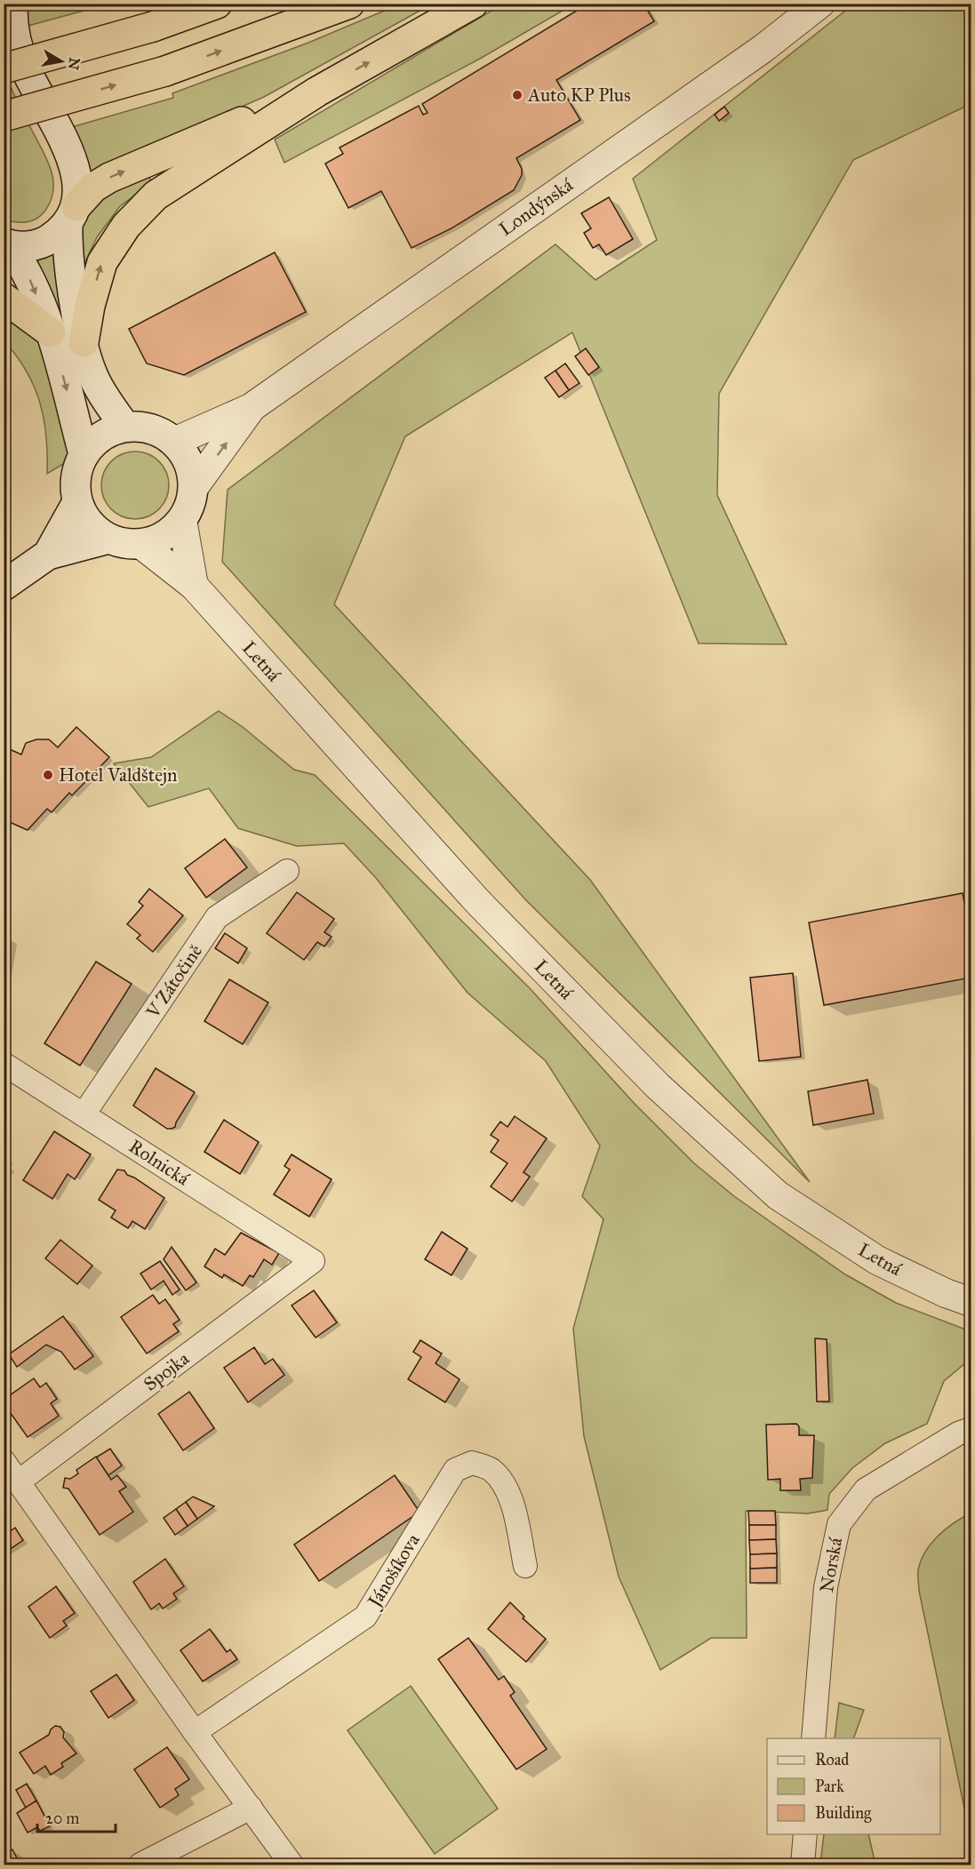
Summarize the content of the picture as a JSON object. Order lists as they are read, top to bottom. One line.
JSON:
{"streets":{"main road":["Londýnská"],"street":["Letná","V Zátočině","Rolnická","Spojka","Norská","Jánošíkova"]},"crossings":[["Londýnská","Letná"],["V Zátočině","Rolnická"],["Rolnická","Spojka"]],"places":["Auto KP Plus","Hotel Valdštejn"],"legend":["Road","Park","Building"],"scale_bar":"20 m","north":"right"}
